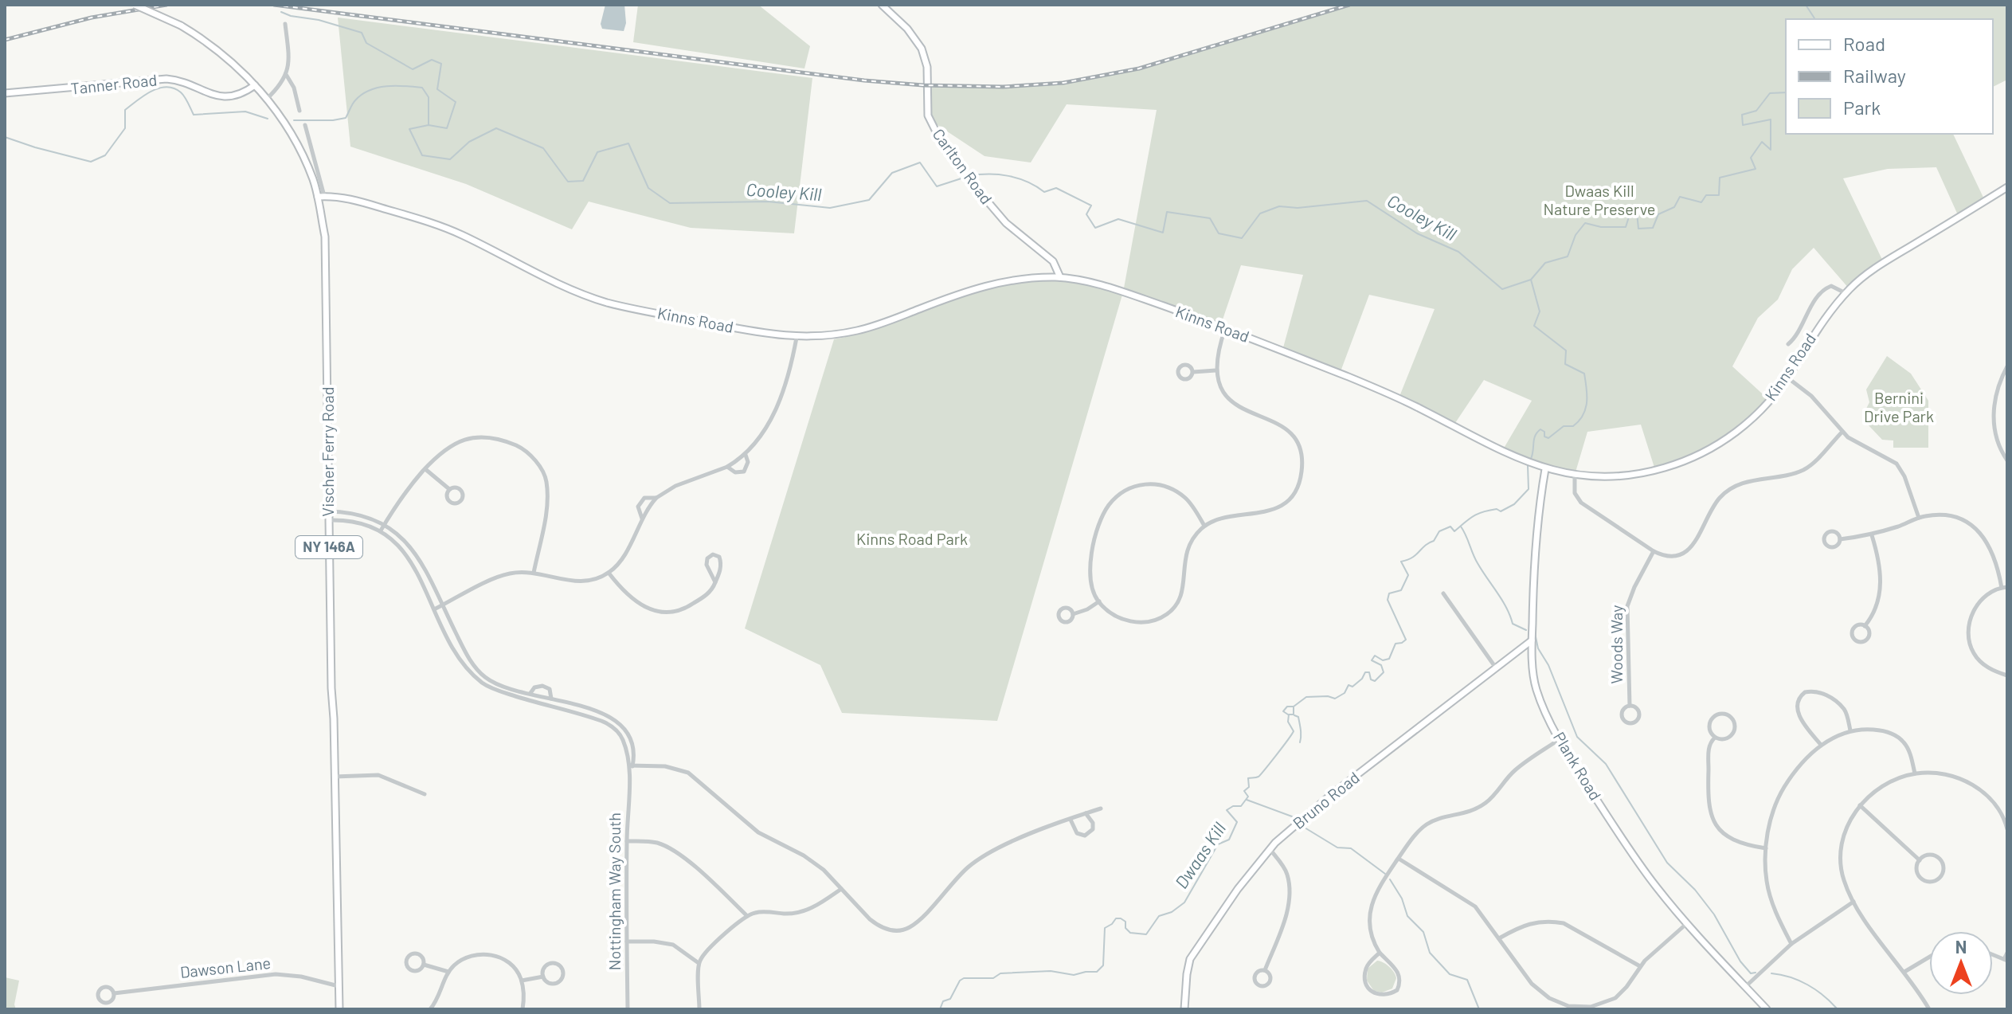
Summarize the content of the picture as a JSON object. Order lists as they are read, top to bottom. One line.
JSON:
{"streets":{"street":["Tanner Road","Carlton Road","Kinns Road","Vischer Ferry Road","NY 146A","Woods Way","Plank Road","Bruno Road","Nottingham Way South","Dawson Lane"]},"crossings":[["Tanner Road","NY 146A"],["Carlton Road","Kinns Road"],["Kinns Road","Vischer Ferry Road"],["Kinns Road","Plank Road"],["Vischer Ferry Road","NY 146A"],["Vischer Ferry Road","Nottingham Way South"],["Vischer Ferry Road","Dawson Lane"],["Plank Road","Bruno Road"]],"water":["Cooley Kill","Dwaas Kill"],"parks":["Dwaas Kill Nature Preserve","Bernini Drive Park","Kinns Road Park"],"legend":["Road","Railway","Park"],"north":"top"}
